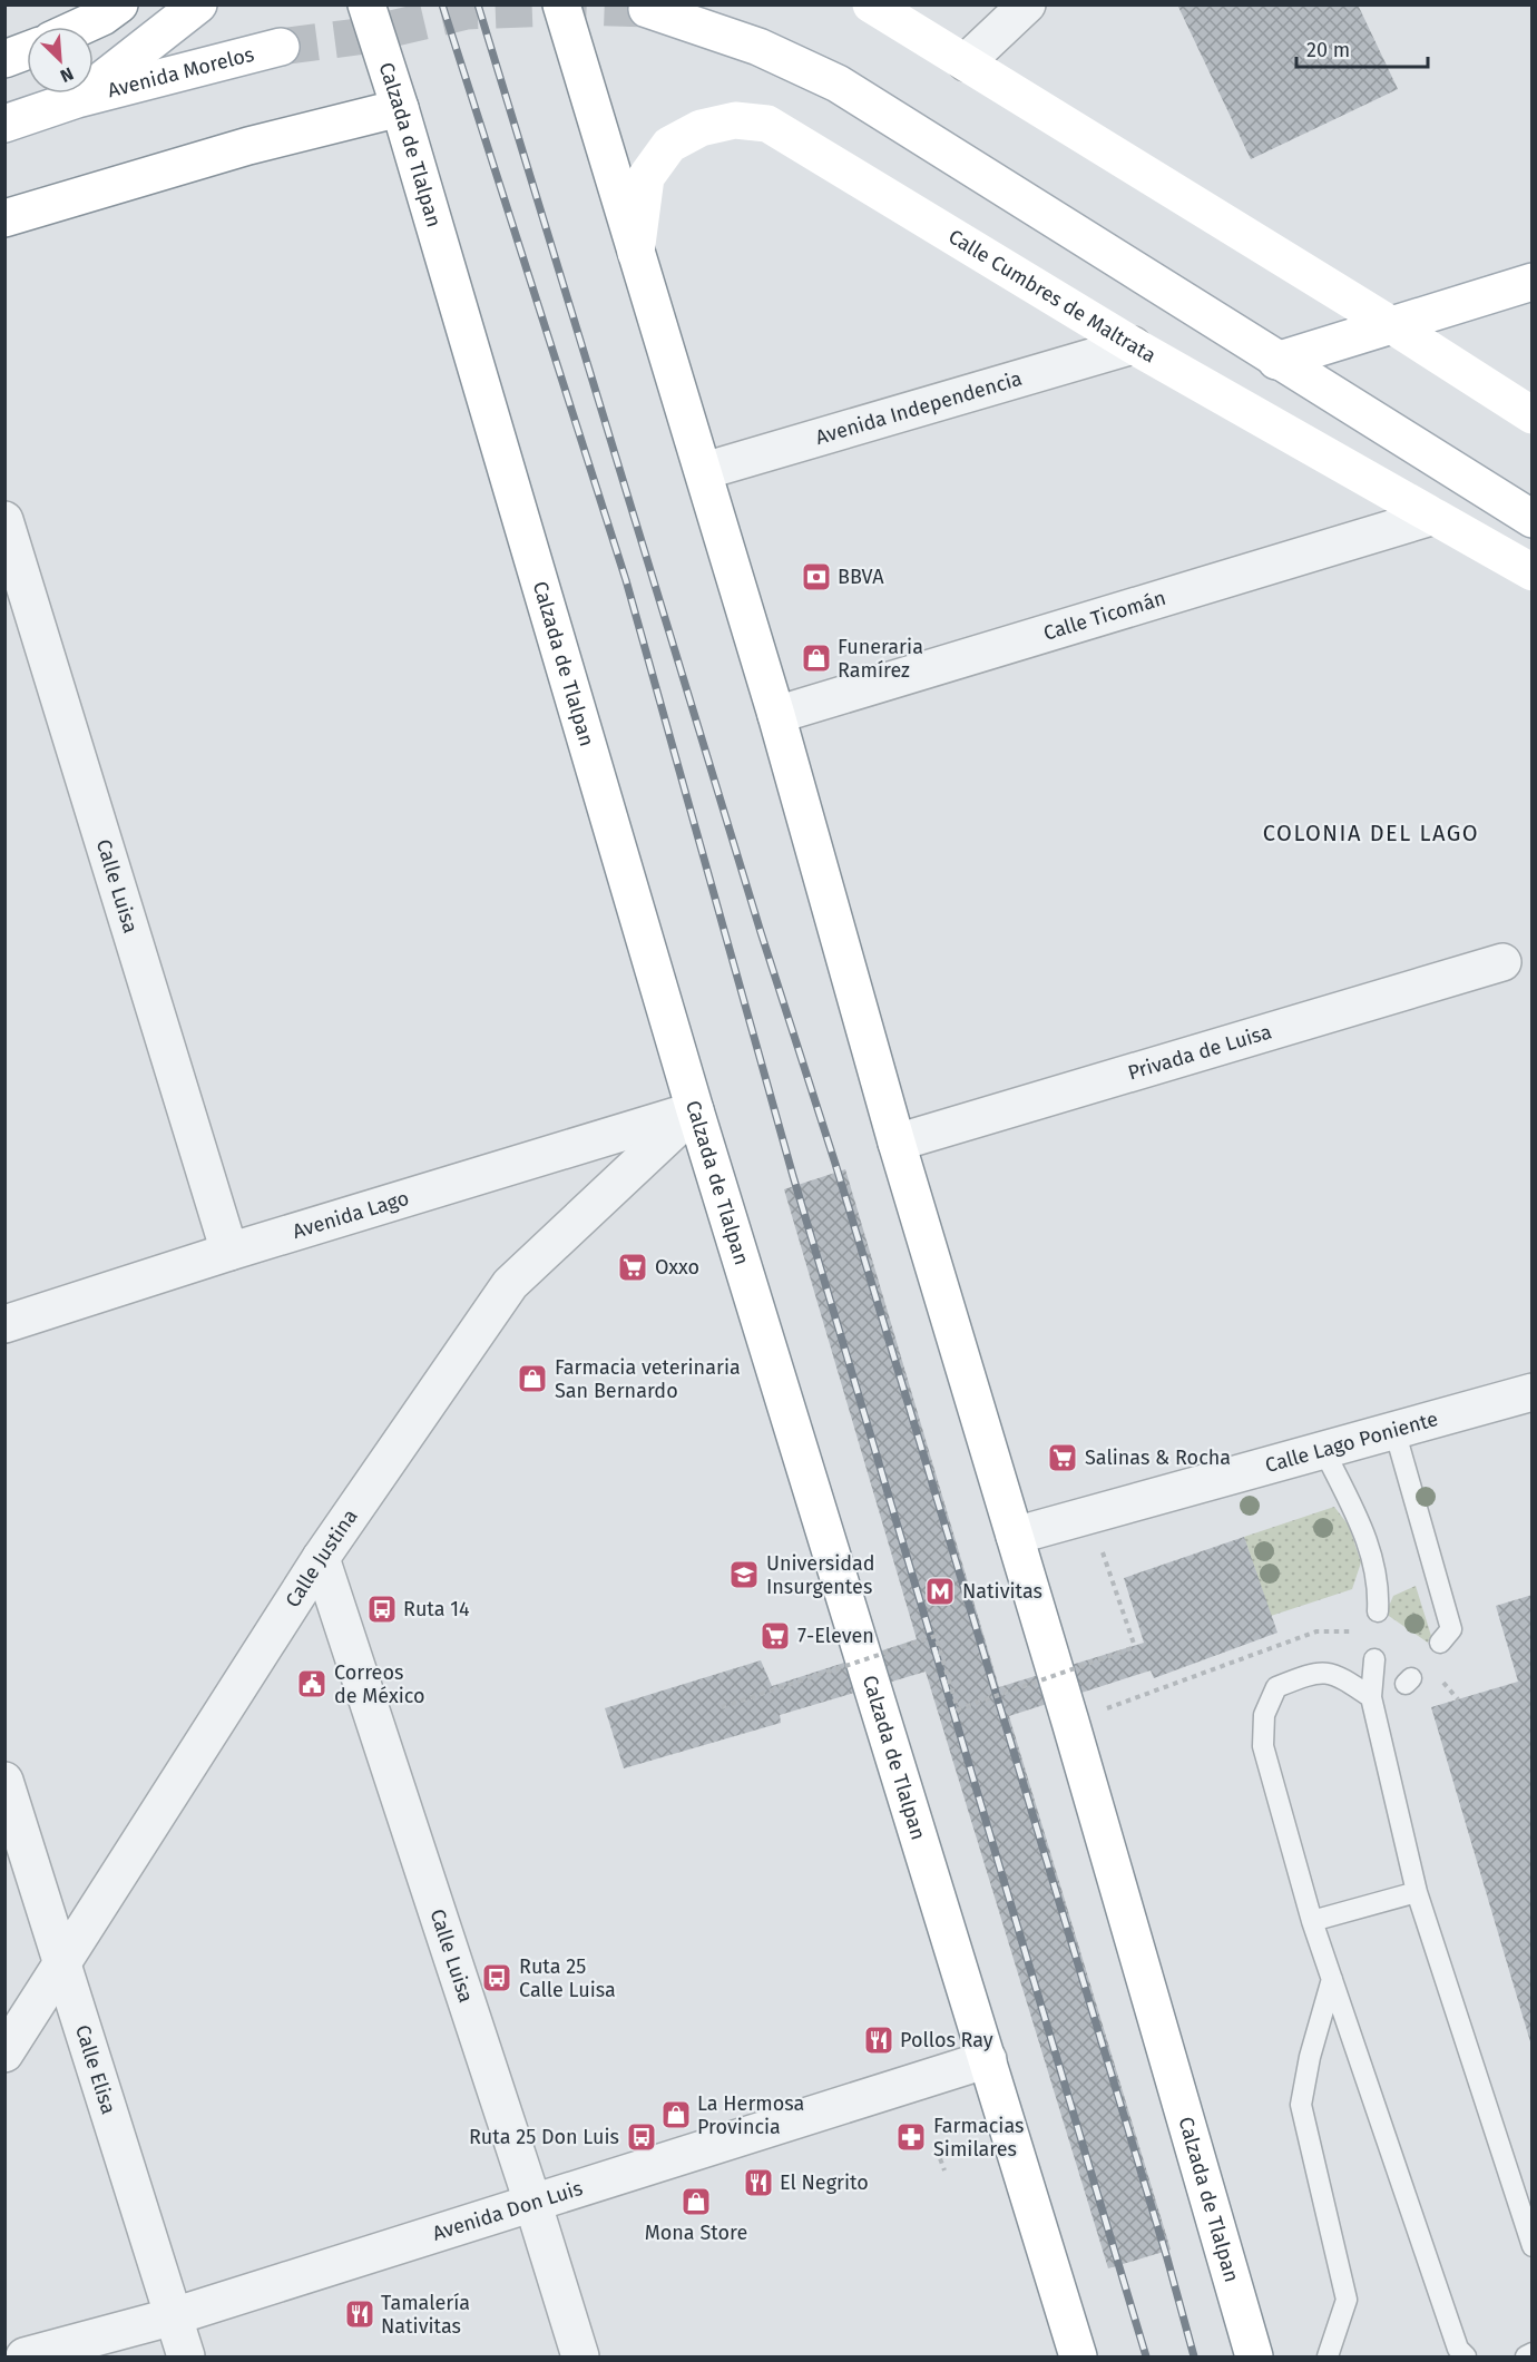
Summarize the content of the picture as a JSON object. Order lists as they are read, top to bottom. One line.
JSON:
{"streets":{"main road":["Avenida Morelos","Calzada de Tlalpan","Calle Cumbres de Maltrata"],"street":["Avenida Independencia","Calle Ticomán","Calle Luisa","Privada de Luisa","Avenida Lago","Calle Lago Poniente","Calle Justina","Calle Elisa","Avenida Don Luis"]},"crossings":[["Calzada de Tlalpan","Calle Cumbres de Maltrata"],["Calzada de Tlalpan","Avenida Independencia"],["Calzada de Tlalpan","Calle Ticomán"],["Calzada de Tlalpan","Privada de Luisa"],["Calzada de Tlalpan","Avenida Lago"],["Calzada de Tlalpan","Calle Lago Poniente"],["Calzada de Tlalpan","Calle Justina"],["Calzada de Tlalpan","Avenida Don Luis"],["Calle Cumbres de Maltrata","Avenida Independencia"],["Calle Cumbres de Maltrata","Calle Ticomán"],["Calle Luisa","Avenida Lago"],["Calle Luisa","Calle Justina"],["Calle Luisa","Avenida Don Luis"],["Avenida Lago","Calle Justina"],["Calle Justina","Calle Elisa"],["Calle Elisa","Avenida Don Luis"]],"districts":["COLONIA DEL LAGO"],"places":{"bank":["BBVA"],"shop":["Funeraria Ramírez","Farmacia veterinaria San Bernardo","La Hermosa Provincia","Mona Store"],"supermarket":["Oxxo","Salinas & Rocha","7-Eleven"],"school or university":["Universidad Insurgentes"],"metro station":["Nativitas"],"bus stop":["Ruta 14","Ruta 25 Calle Luisa","Ruta 25 Don Luis"],"public building":["Correos de México"],"restaurant":["Pollos Ray","El Negrito","Tamalería Nativitas"],"pharmacy":["Farmacias Similares"]},"scale_bar":"20 m","north":"bottom right"}
